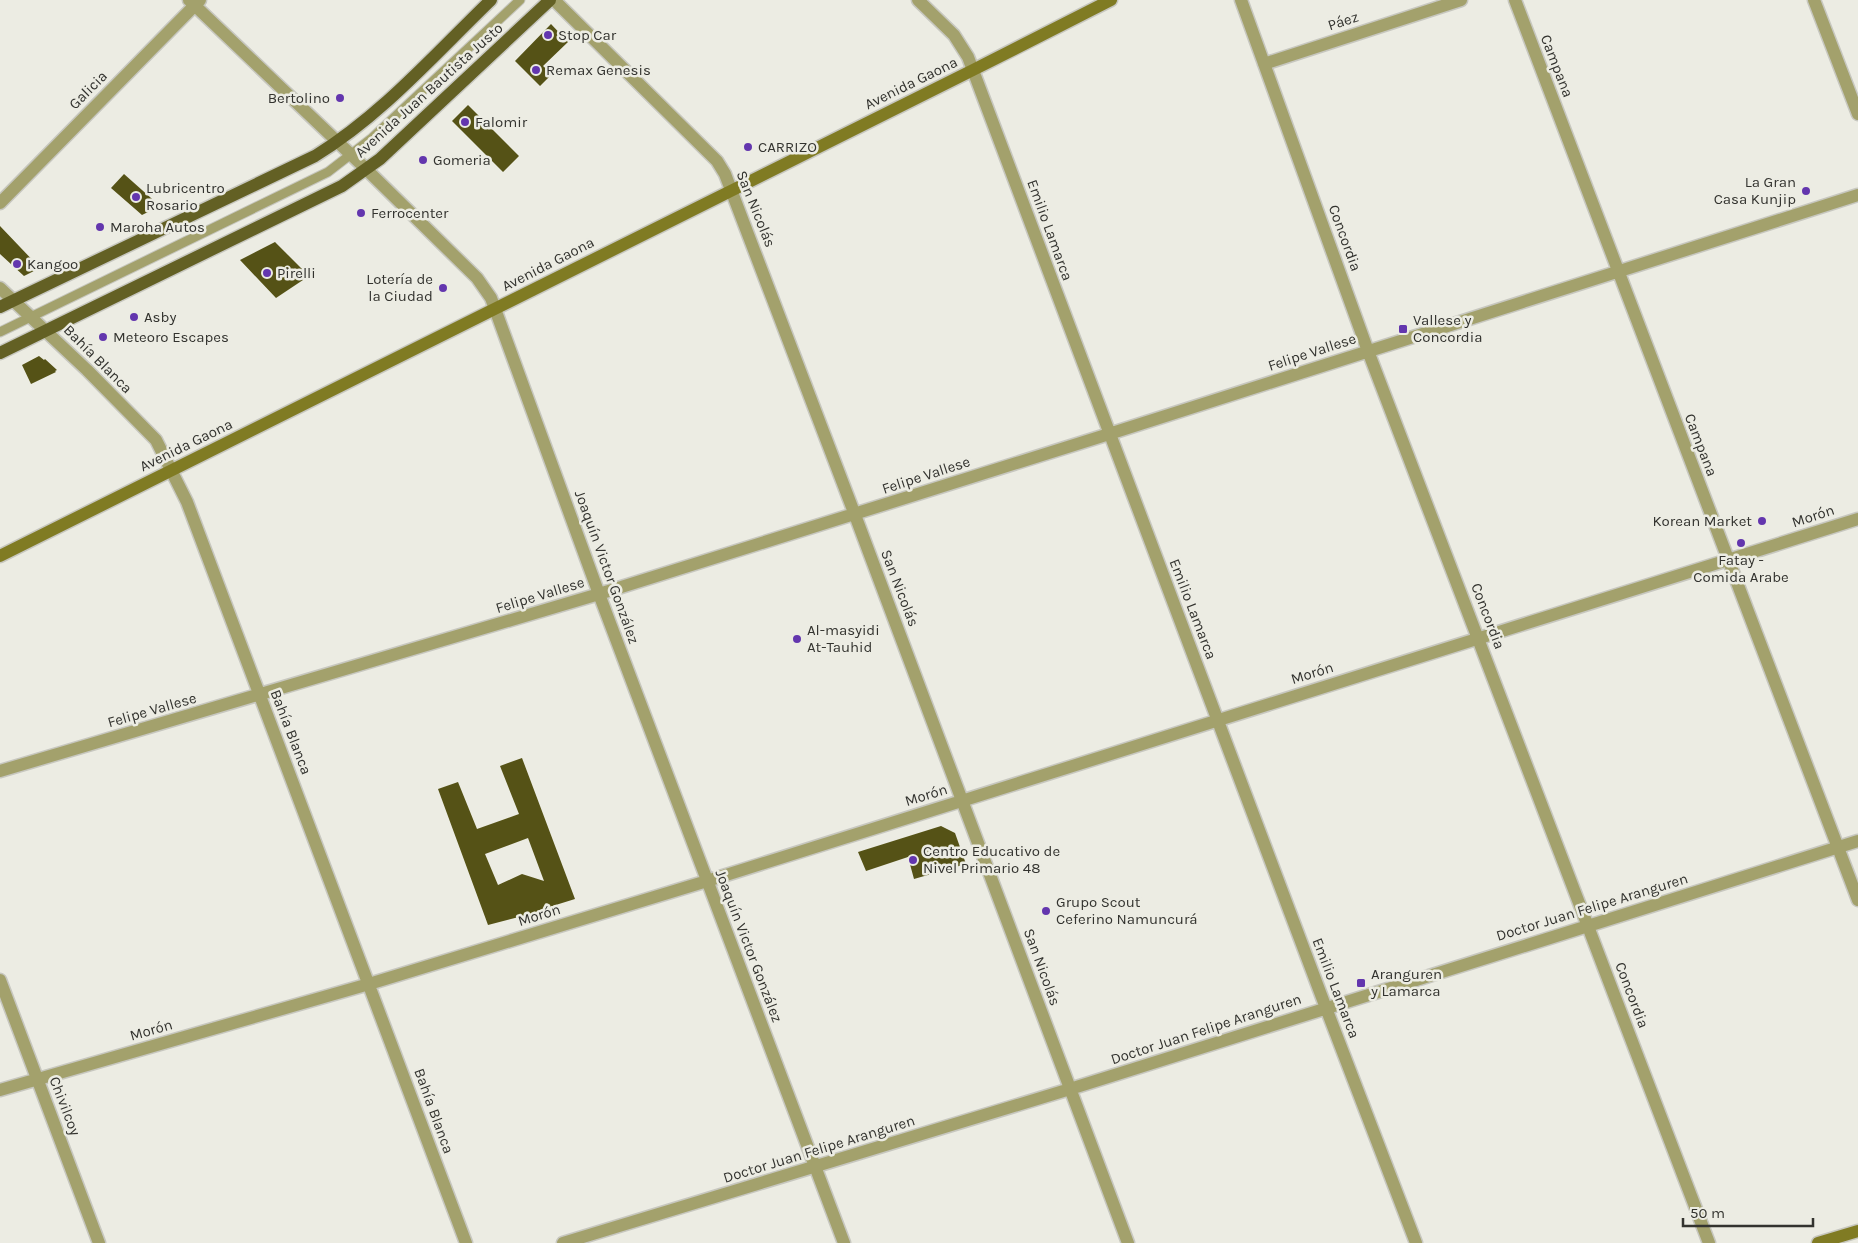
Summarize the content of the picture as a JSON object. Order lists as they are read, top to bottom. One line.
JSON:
{"streets":{"main road":["Avenida Gaona","Avenida Juan Bautista Justo"],"street":["Páez","Campana","Galicia","San Nicolás","Emilio Lamarca","Concordia","Felipe Vallese","Bahía Blanca","Morón","Joaquín Victor González","Doctor Juan Felipe Aranguren","Chivilcoy"]},"crossings":[["Páez","Concordia"],["Campana","Felipe Vallese"],["Campana","Morón"],["Campana","Doctor Juan Felipe Aranguren"],["Avenida Gaona","San Nicolás"],["Avenida Gaona","Emilio Lamarca"],["Avenida Gaona","Bahía Blanca"],["Avenida Gaona","Joaquín Victor González"],["Galicia","Joaquín Victor González"],["Avenida Juan Bautista Justo","Bahía Blanca"],["Avenida Juan Bautista Justo","Joaquín Victor González"],["San Nicolás","Felipe Vallese"],["San Nicolás","Morón"],["San Nicolás","Doctor Juan Felipe Aranguren"],["Emilio Lamarca","Felipe Vallese"],["Emilio Lamarca","Morón"],["Emilio Lamarca","Doctor Juan Felipe Aranguren"],["Concordia","Felipe Vallese"],["Concordia","Morón"],["Concordia","Doctor Juan Felipe Aranguren"],["Felipe Vallese","Bahía Blanca"],["Felipe Vallese","Joaquín Victor González"],["Bahía Blanca","Morón"],["Morón","Joaquín Victor González"],["Morón","Chivilcoy"],["Joaquín Victor González","Doctor Juan Felipe Aranguren"]],"places":{"other":["Stop Car","Remax Genesis","Bertolino","Falomir","CARRIZO","Gomeria","La Gran Casa Kunjip","Lubricentro Rosario","Ferrocenter","Maroha Autos","Kangoo","Pirelli","Lotería de la Ciudad","Asby","Meteoro Escapes","Korean Market","Fatay - Comida Arabe","Al-masyidi At-Tauhid","Centro Educativo de Nivel Primario 48","Grupo Scout Ceferino Namuncurá"],"transit":["Vallese y Concordia","Aranguren y Lamarca"]},"scale_bar":"50 m"}
